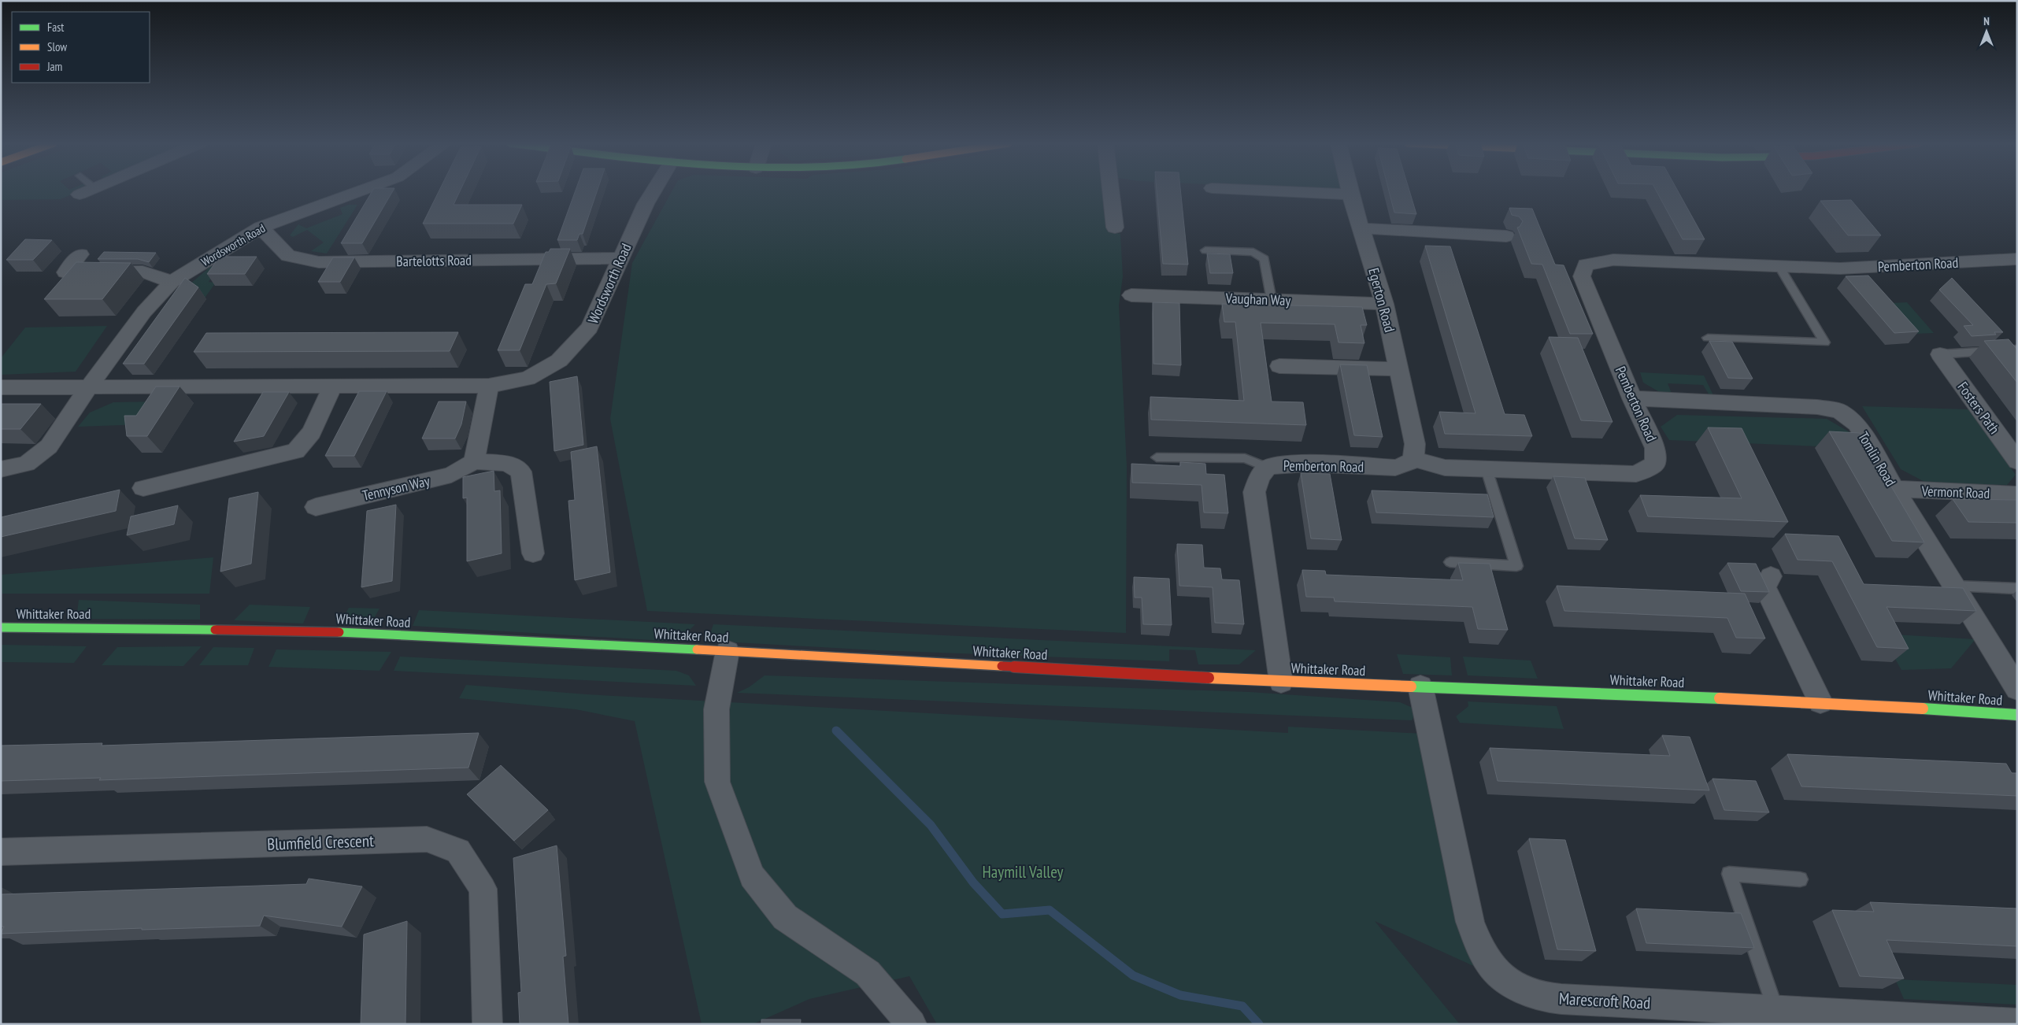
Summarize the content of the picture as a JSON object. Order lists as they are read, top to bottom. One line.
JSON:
{"streets":{"street":["Wordsworth Road","Bartelotts Road","Pemberton Road","Vaughan Way","Egerton Road","Fosters Path","Tomlin Road","Tennyson Way","Vermont Road","Whittaker Road","Blumfield Crescent","Marescroft Road"]},"crossings":[["Wordsworth Road","Bartelotts Road"],["Pemberton Road","Egerton Road"],["Pemberton Road","Tomlin Road"],["Pemberton Road","Whittaker Road"],["Vaughan Way","Egerton Road"],["Tomlin Road","Vermont Road"],["Whittaker Road","Marescroft Road"]],"parks":["Haymill Valley"],"legend":["Fast","Slow","Jam"],"north":"top"}
